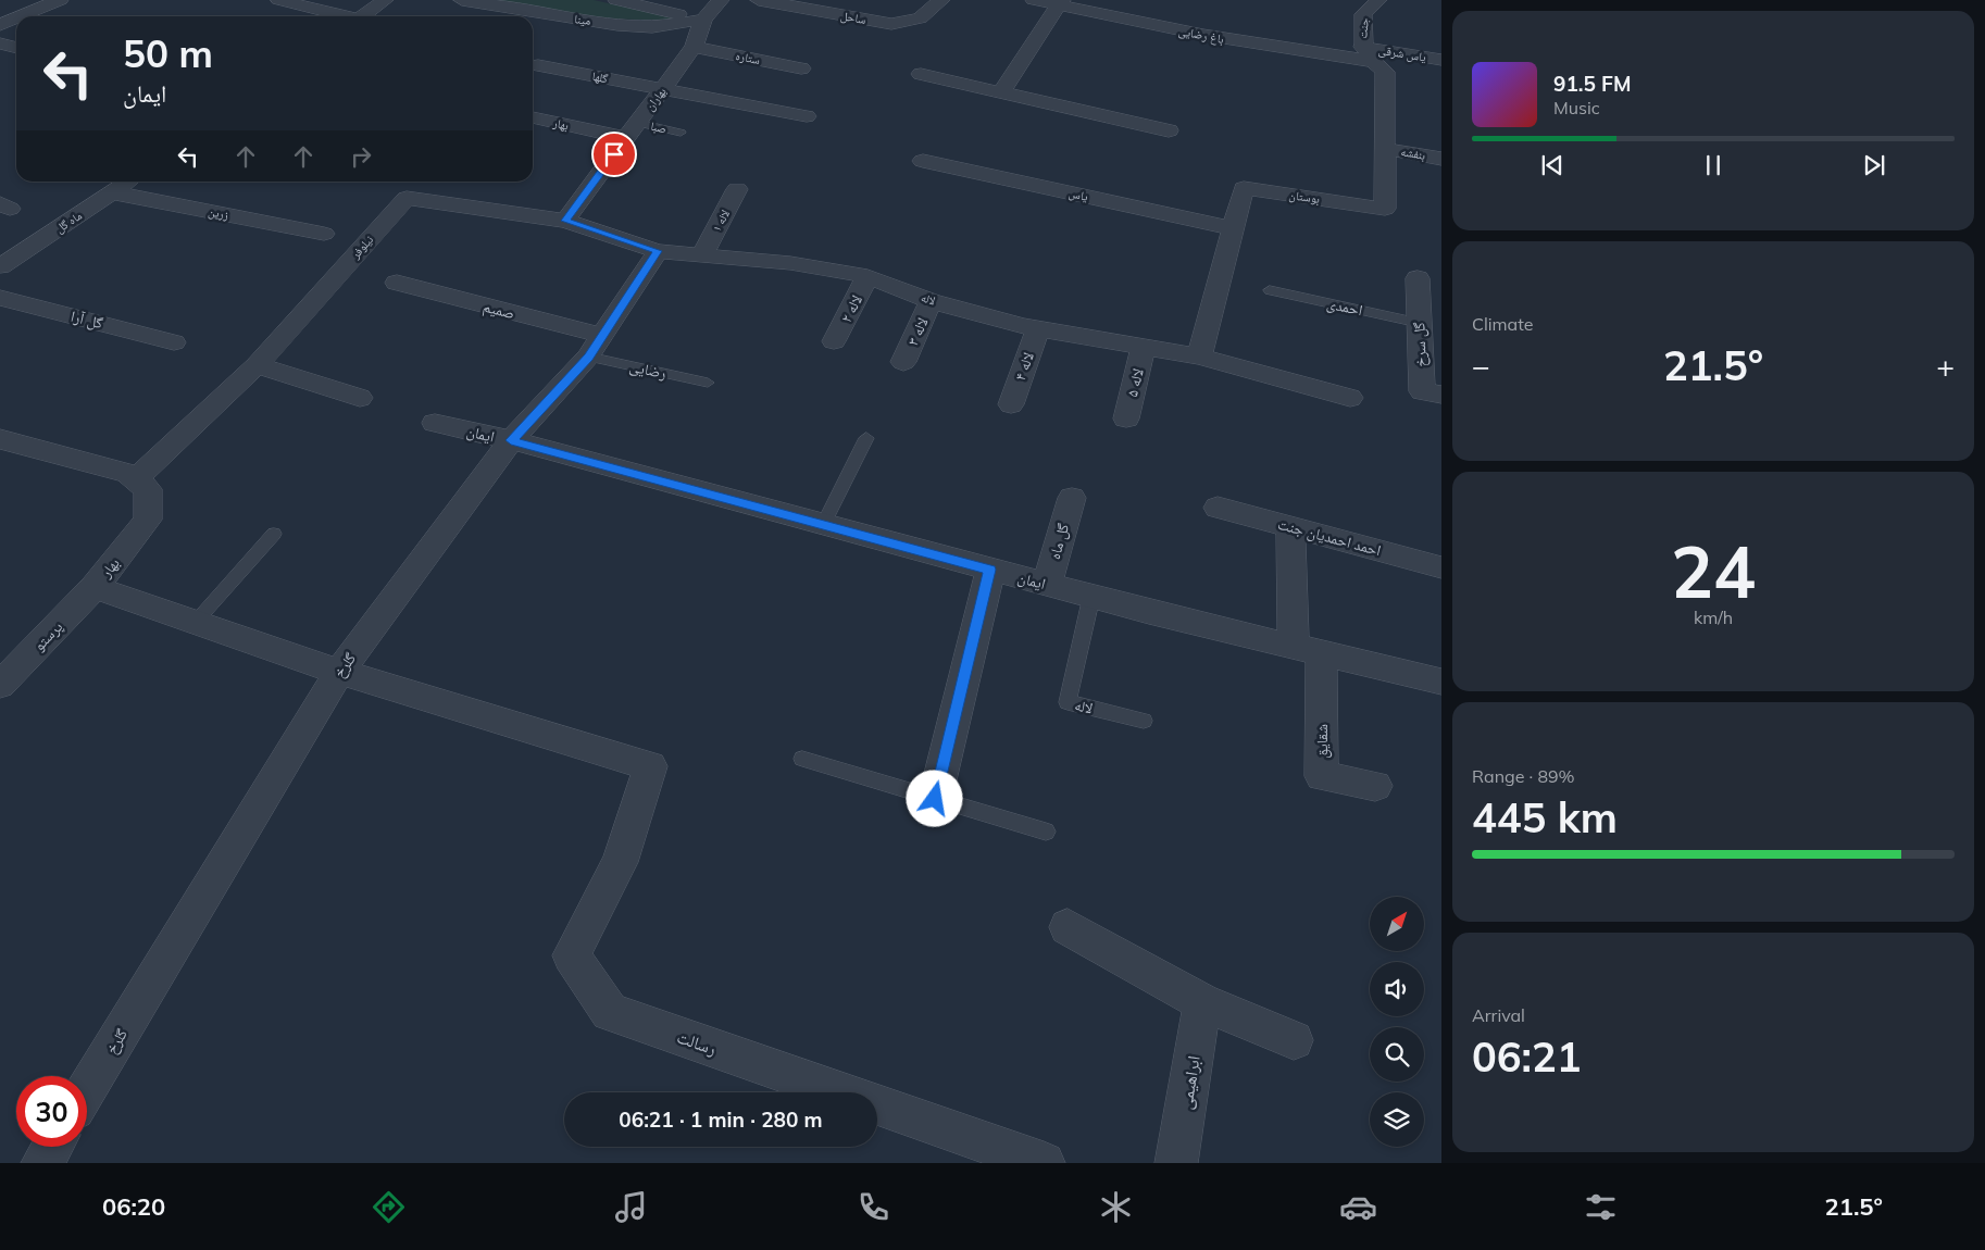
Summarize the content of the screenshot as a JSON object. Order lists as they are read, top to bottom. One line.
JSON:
{"streets":{"street":["ساحل","مینا","جنت","باغ رضایی","یاس شرقی","ستاره","گلها","بهاران","بهار","بنفشه","یاس","بوستان","زرین","لاله ۱","ماه گل","نیلوفر","لاله","لاله ۲","صمیم","گل آرا","لاله ۳","گل سرخ","لاله ۴","لاله ۵","ایمان","احمد احمدیان جنت","گل ماه","پرستو","گلرخ","شقایق","رسالت","ابراهیمی"],"lane":["صبا","احمدی","رضایی"]},"crossings":[["مینا","بهاران"],["جنت","باغ رضایی"],["جنت","یاس شرقی"],["جنت","بوستان"],["باغ رضایی","یاس شرقی"],["باغ رضایی","بوستان"],["یاس شرقی","بوستان"],["ستاره","بهاران"],["گلها","بهاران"],["بهاران","بهار"],["بهاران","صبا"],["بهاران","نیلوفر"],["بهار","صبا"],["بهار","نیلوفر"],["بهار","پرستو"],["بهار","گلرخ"],["بهار","رسالت"],["بنفشه","بوستان"],["یاس","بوستان"],["بوستان","لاله"],["زرین","ماه گل"],["لاله ۱","لاله"],["نیلوفر","لاله"],["نیلوفر","گلرخ"],["لاله","لاله ۲"],["لاله","لاله ۳"],["لاله","لاله ۴"],["لاله","لاله ۵"],["لاله","ایمان"],["لاله","گلرخ"],["احمدی","گل سرخ"],["صمیم","گلرخ"],["رضایی","گلرخ"],["ایمان","گل ماه"],["ایمان","گلرخ"],["ایمان","شقایق"]],"north":"top right","page":{"turn":["50 m","ایمان"],"song":["91.5 FM","Music"],"tile":["Climate",["24","km/h"],["Range · 89%","445 km"],["Arrival","06:21"]],"heat":["−","21.5°","+"],"limit":"30","trip":"06:21 · 1 min · 280 m","tabs":["06:20","21.5°"]}}
